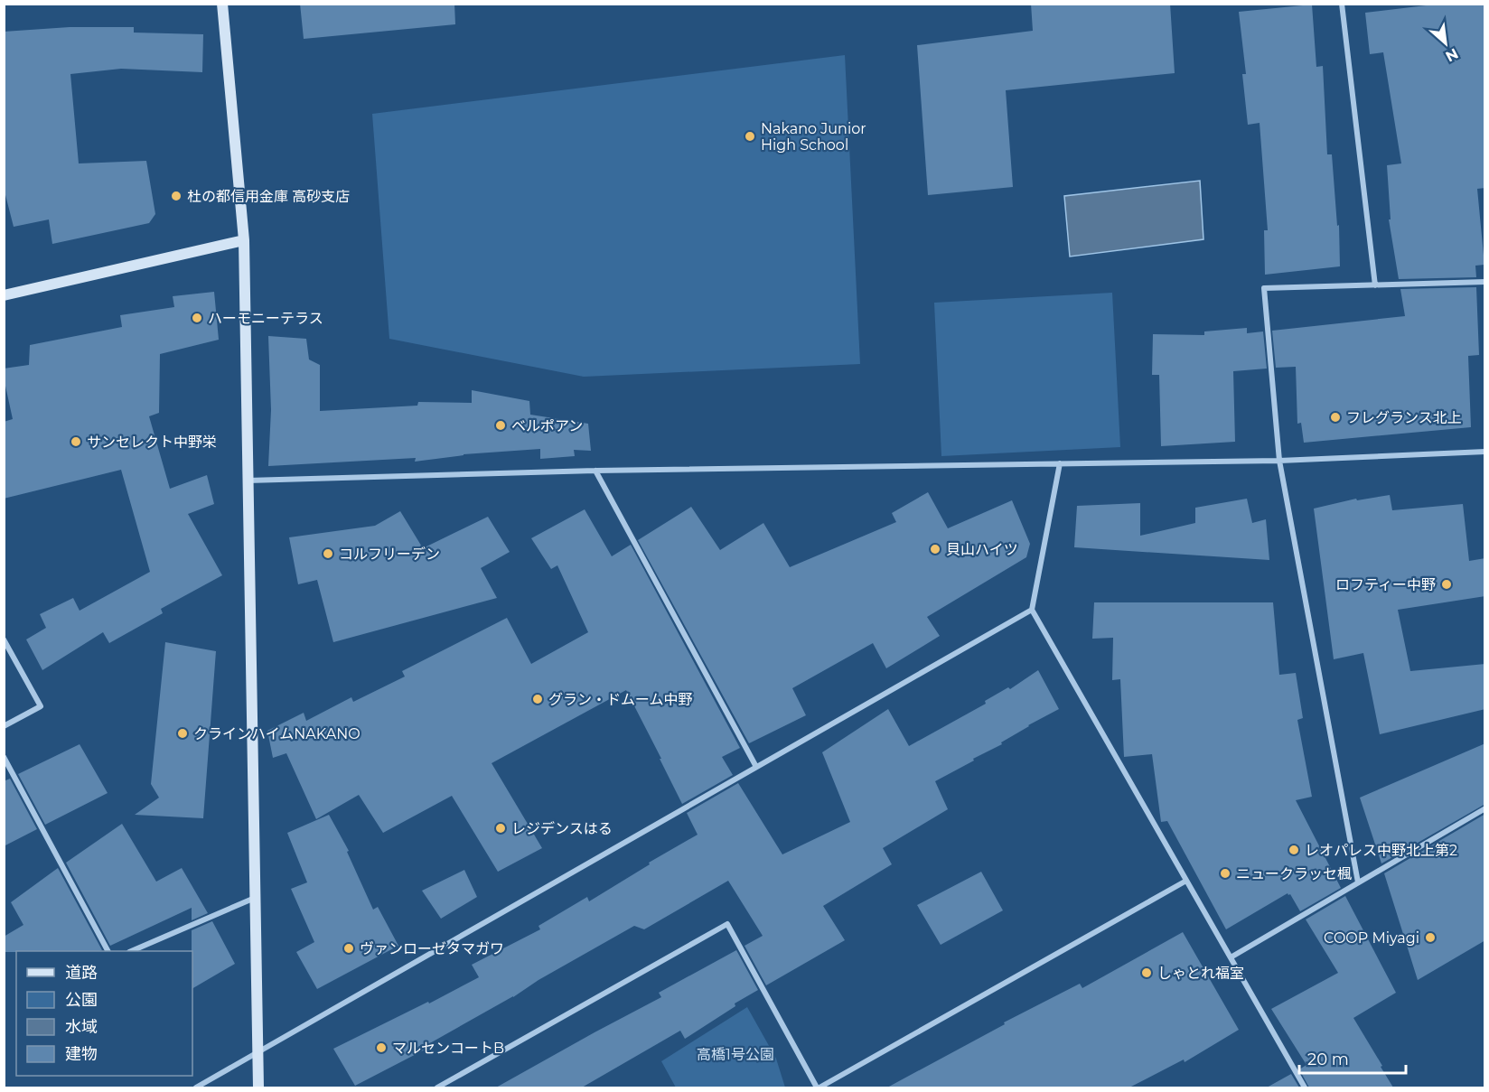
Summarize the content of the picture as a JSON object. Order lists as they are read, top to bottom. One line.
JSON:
{"parks":["高橋1号公園"],"places":["Nakano Junior High School","杜の都信用金庫 高砂支店","ハーモニーテラス","フレグランス北上","ベルポアン","サンセレクト中野栄","貝山ハイツ","コルフリーデン","ロフティー中野","グラン・ドムーム中野","クラインハイムNAKANO","レジデンスはる","レオパレス中野北上第2","ニュークラッセ楓","COOP Miyagi","ヴァンローゼタマガワ","しゃとれ福室","マルセンコートB"],"legend":["道路","公園","水域","建物"],"scale_bar":"20 m","north":"bottom right"}
